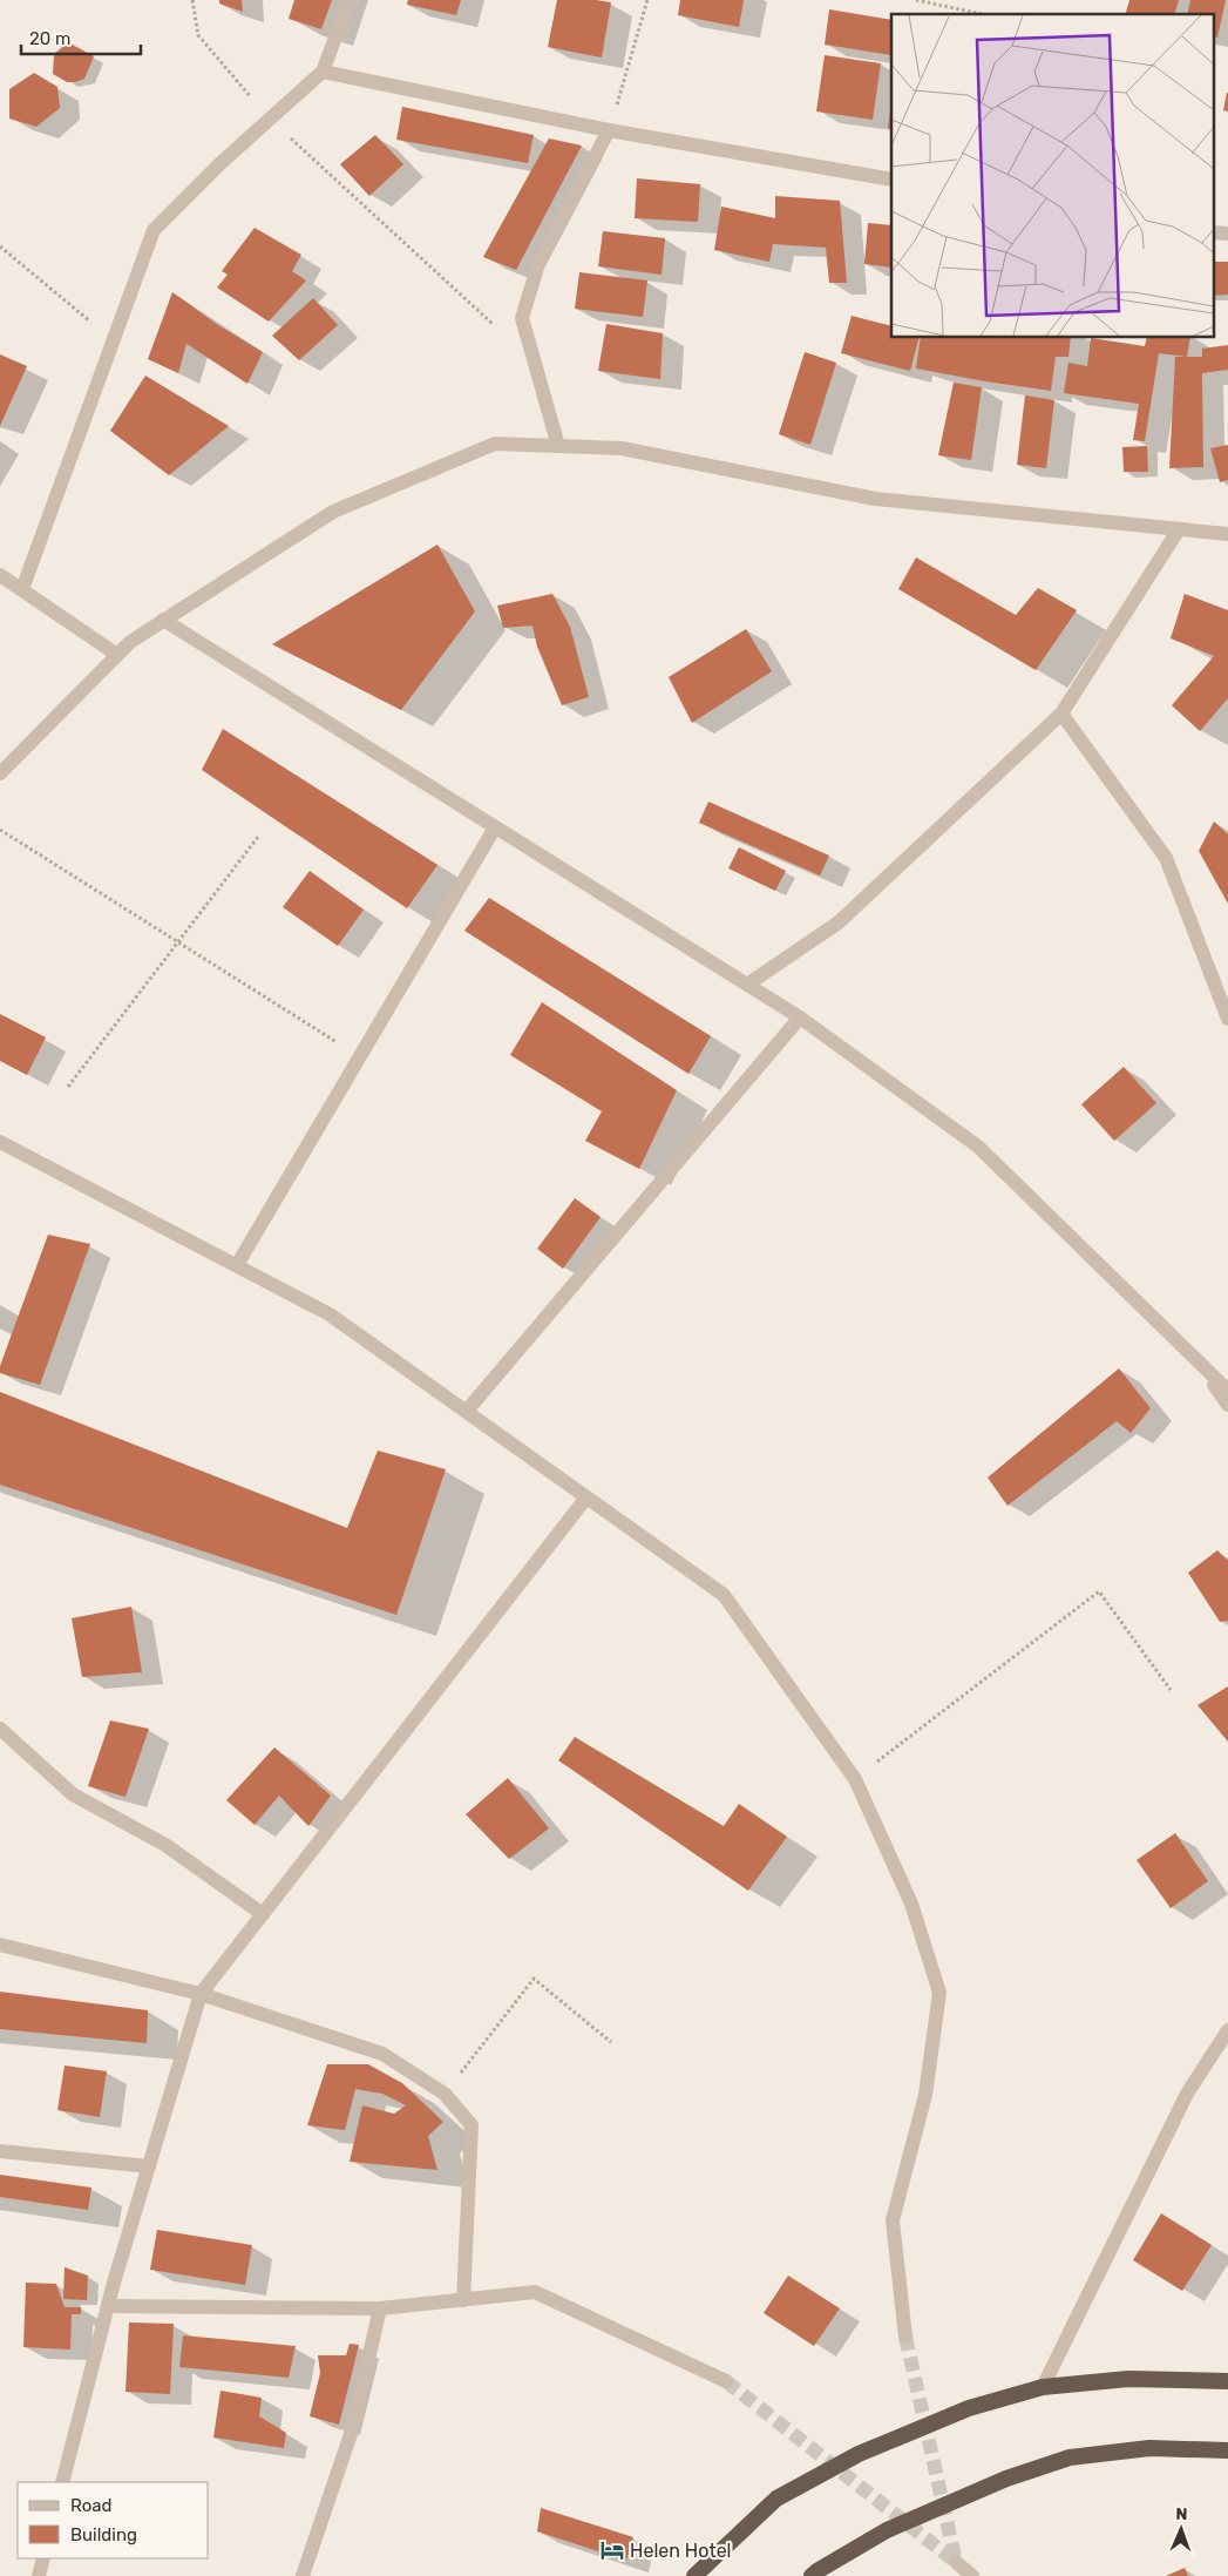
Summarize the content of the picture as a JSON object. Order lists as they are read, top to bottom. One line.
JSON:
{"places":{"hotel":["Helen Hotel"]},"legend":["Road","Building"],"scale_bar":"20 m","north":"top"}
